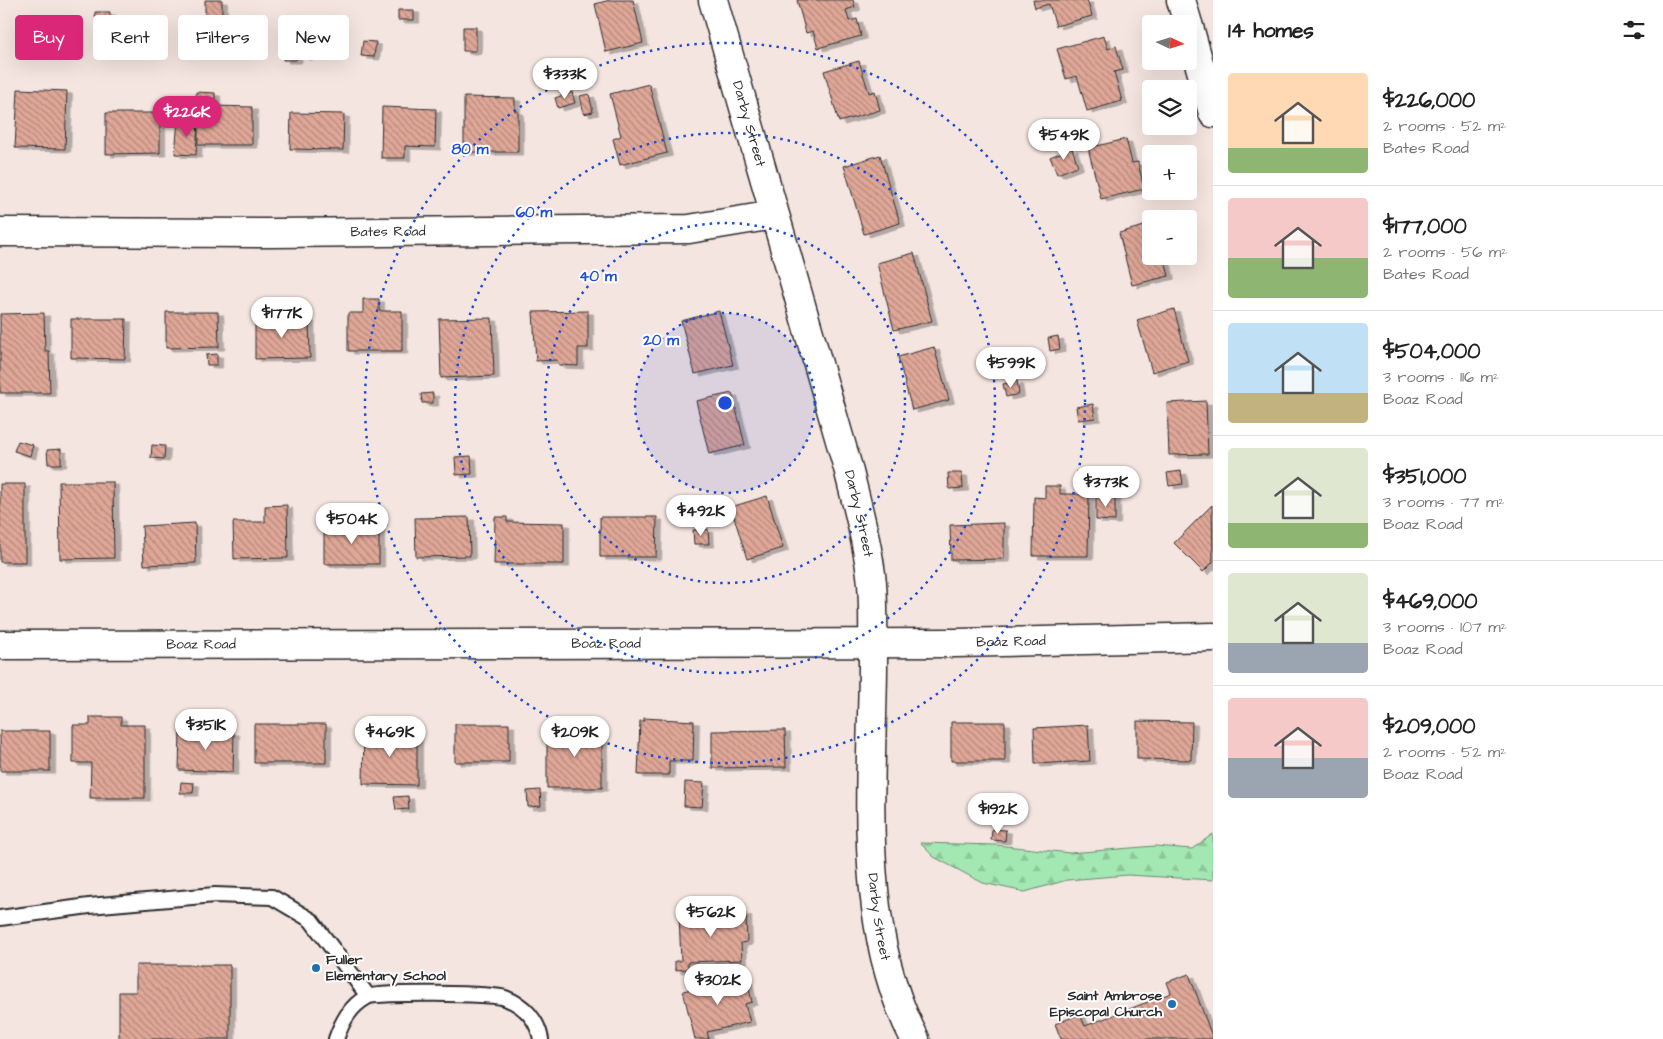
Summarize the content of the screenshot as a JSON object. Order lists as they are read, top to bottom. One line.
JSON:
{"streets":{"street":["Darby Street","Bates Road","Boaz Road"]},"crossings":[["Darby Street","Bates Road"],["Darby Street","Boaz Road"]],"places":["Fuller Elementary School","Saint Ambrose Episcopal Church"],"north":"right","page":{"heading":"14 homes","map_buttons":["+","−"],"chip":["Buy","Rent","Filters","New"],"price":["$333K","$226K","$549K","$177K","$599K","$373K","$492K","$504K","$351K","$469K","$209K","$192K","$562K","$302K"],"list":[{"name":"$226,000","note":"2 rooms · 52 m² · Bates Road"},{"name":"$177,000","note":"2 rooms · 56 m² · Bates Road"},{"name":"$504,000","note":"3 rooms · 116 m² · Boaz Road"},{"name":"$351,000","note":"3 rooms · 77 m² · Boaz Road"},{"name":"$469,000","note":"3 rooms · 107 m² · Boaz Road"},{"name":"$209,000","note":"2 rooms · 52 m² · Boaz Road"}]},"rings":["80 m","60 m","40 m","20 m"]}
